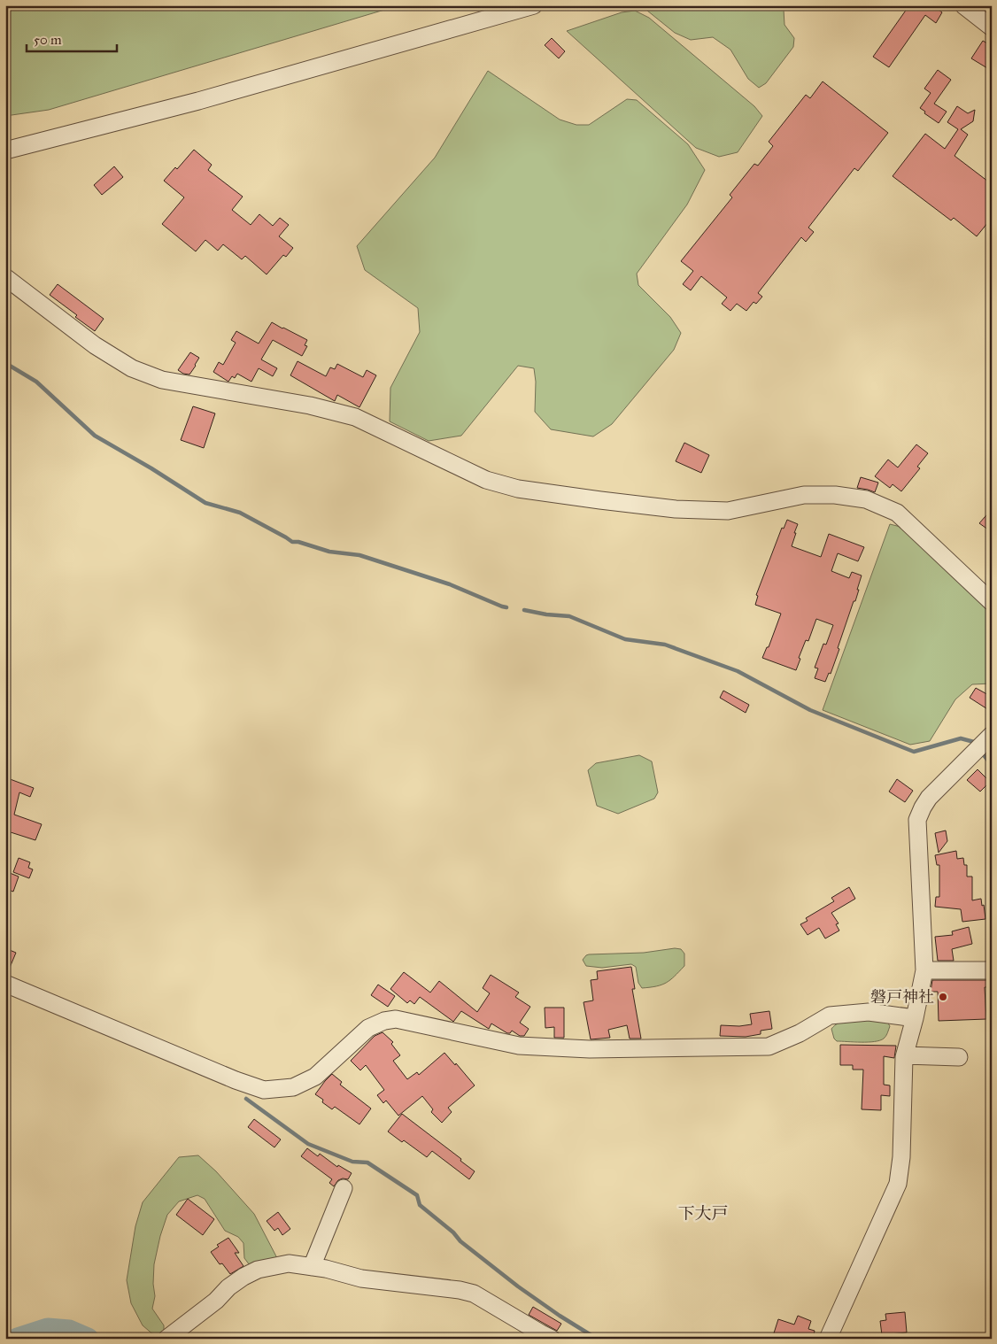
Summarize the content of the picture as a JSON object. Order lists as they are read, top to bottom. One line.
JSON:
{"districts":["下大戸"],"places":["磐戸神社"],"scale_bar":"50 m"}
